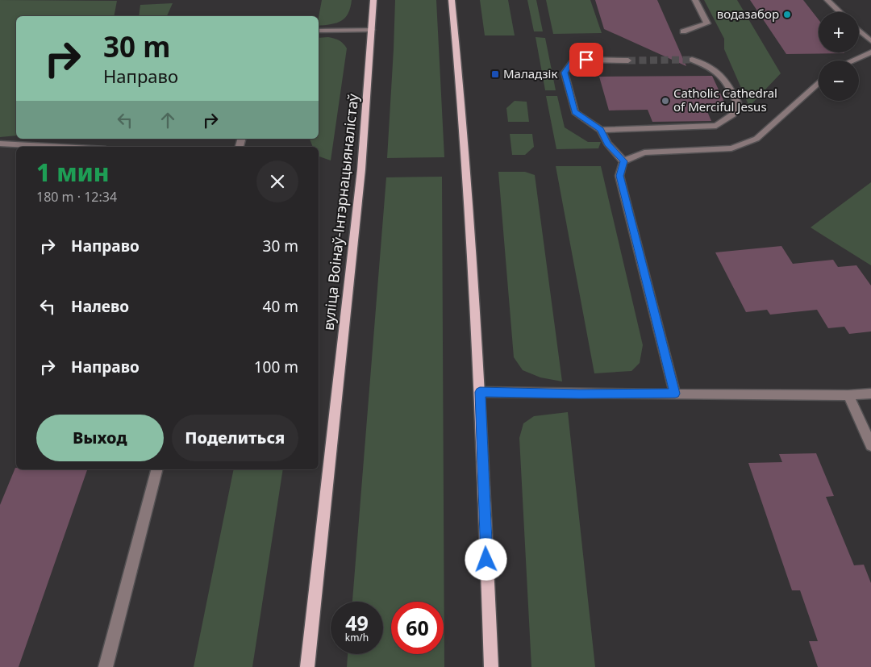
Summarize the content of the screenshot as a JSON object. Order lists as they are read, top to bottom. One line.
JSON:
{"streets":{"main road":["вуліца Воінаў-Інтэрнацыяналістаў"]},"places":{"other":["водазабор","Catholic Cathedral of Merciful Jesus"],"transit":["Маладзік"]},"page":{"map_buttons":["+","−"],"turn":["30 m","Направо"],"heading":["1 мин","180 m · 12:34"],"list":[{"name":"Направо","value":"30 m"},{"name":"Налево","value":"40 m"},{"name":"Направо","value":"100 m"}],"buttons":["Выход","Поделиться"],"speed":"49 km/h","limit":"60"}}
